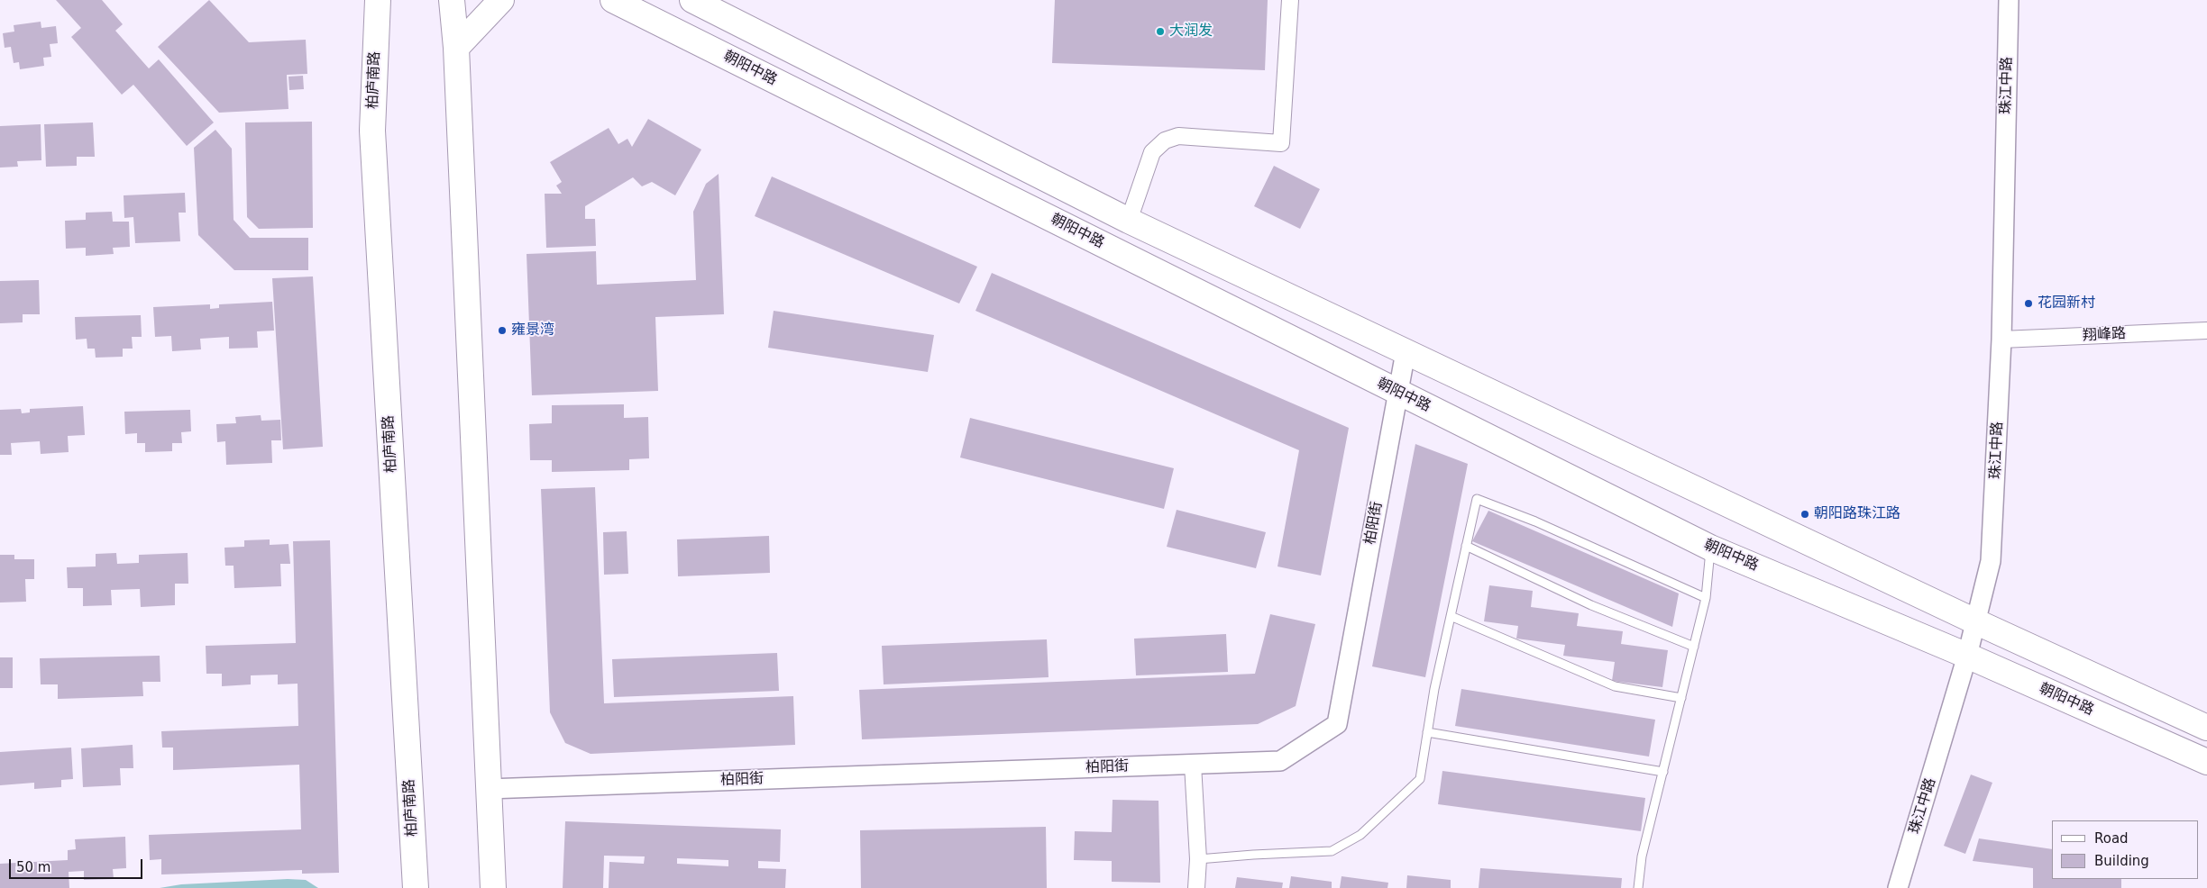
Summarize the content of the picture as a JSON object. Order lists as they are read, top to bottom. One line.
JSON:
{"streets":{"main road":["朝阳中路","柏庐南路"],"street":["珠江中路","翔峰路","柏阳街"]},"crossings":[["朝阳中路","珠江中路"],["朝阳中路","柏阳街"],["珠江中路","翔峰路"]],"places":["大润发","花园新村","雍景湾","朝阳路珠江路"],"legend":["Road","Building"],"scale_bar":"50 m"}
